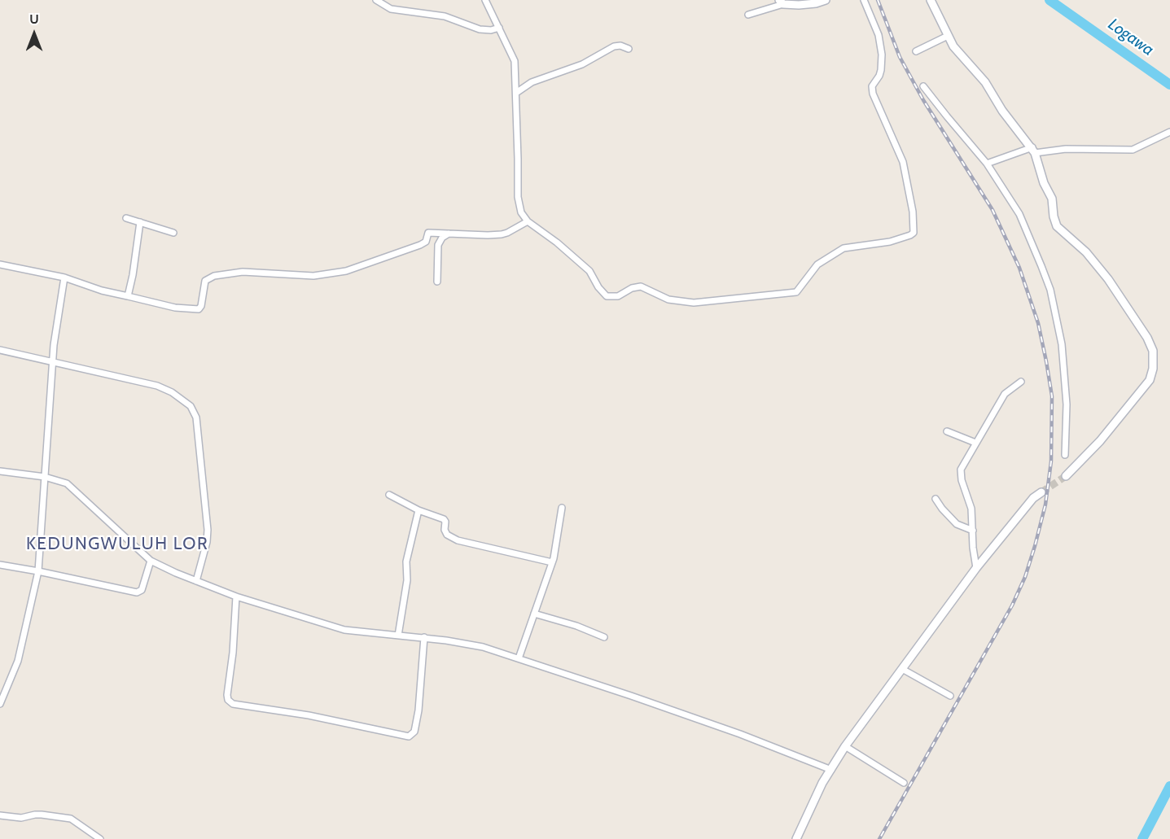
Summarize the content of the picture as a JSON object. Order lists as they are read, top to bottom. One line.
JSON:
{"districts":["KEDUNGWULUH LOR"],"water":["Logawa"],"north":"top"}
